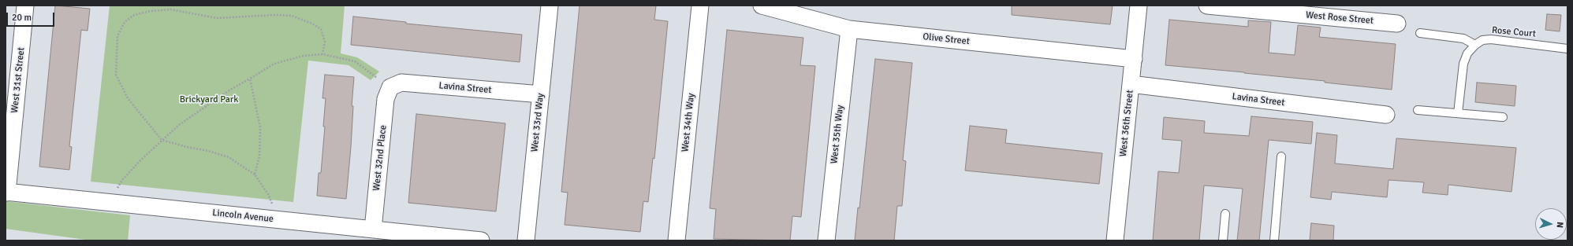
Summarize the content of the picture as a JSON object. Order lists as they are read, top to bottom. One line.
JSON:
{"streets":{"street":["West Rose Street","Olive Street","West 31st Street","Lavina Street","West 33rd Way","West 34th Way","West 36th Street","West 35th Way","West 32nd Place","Lincoln Avenue"],"lane":["Rose Court"]},"crossings":[["Olive Street","West 36th Street"],["Olive Street","West 35th Way"],["West 31st Street","Lincoln Avenue"],["Lavina Street","West 33rd Way"],["Lavina Street","West 36th Street"],["Lavina Street","West 32nd Place"],["West 32nd Place","Lincoln Avenue"]],"parks":["Brickyard Park"],"scale_bar":"20 m","north":"right"}
